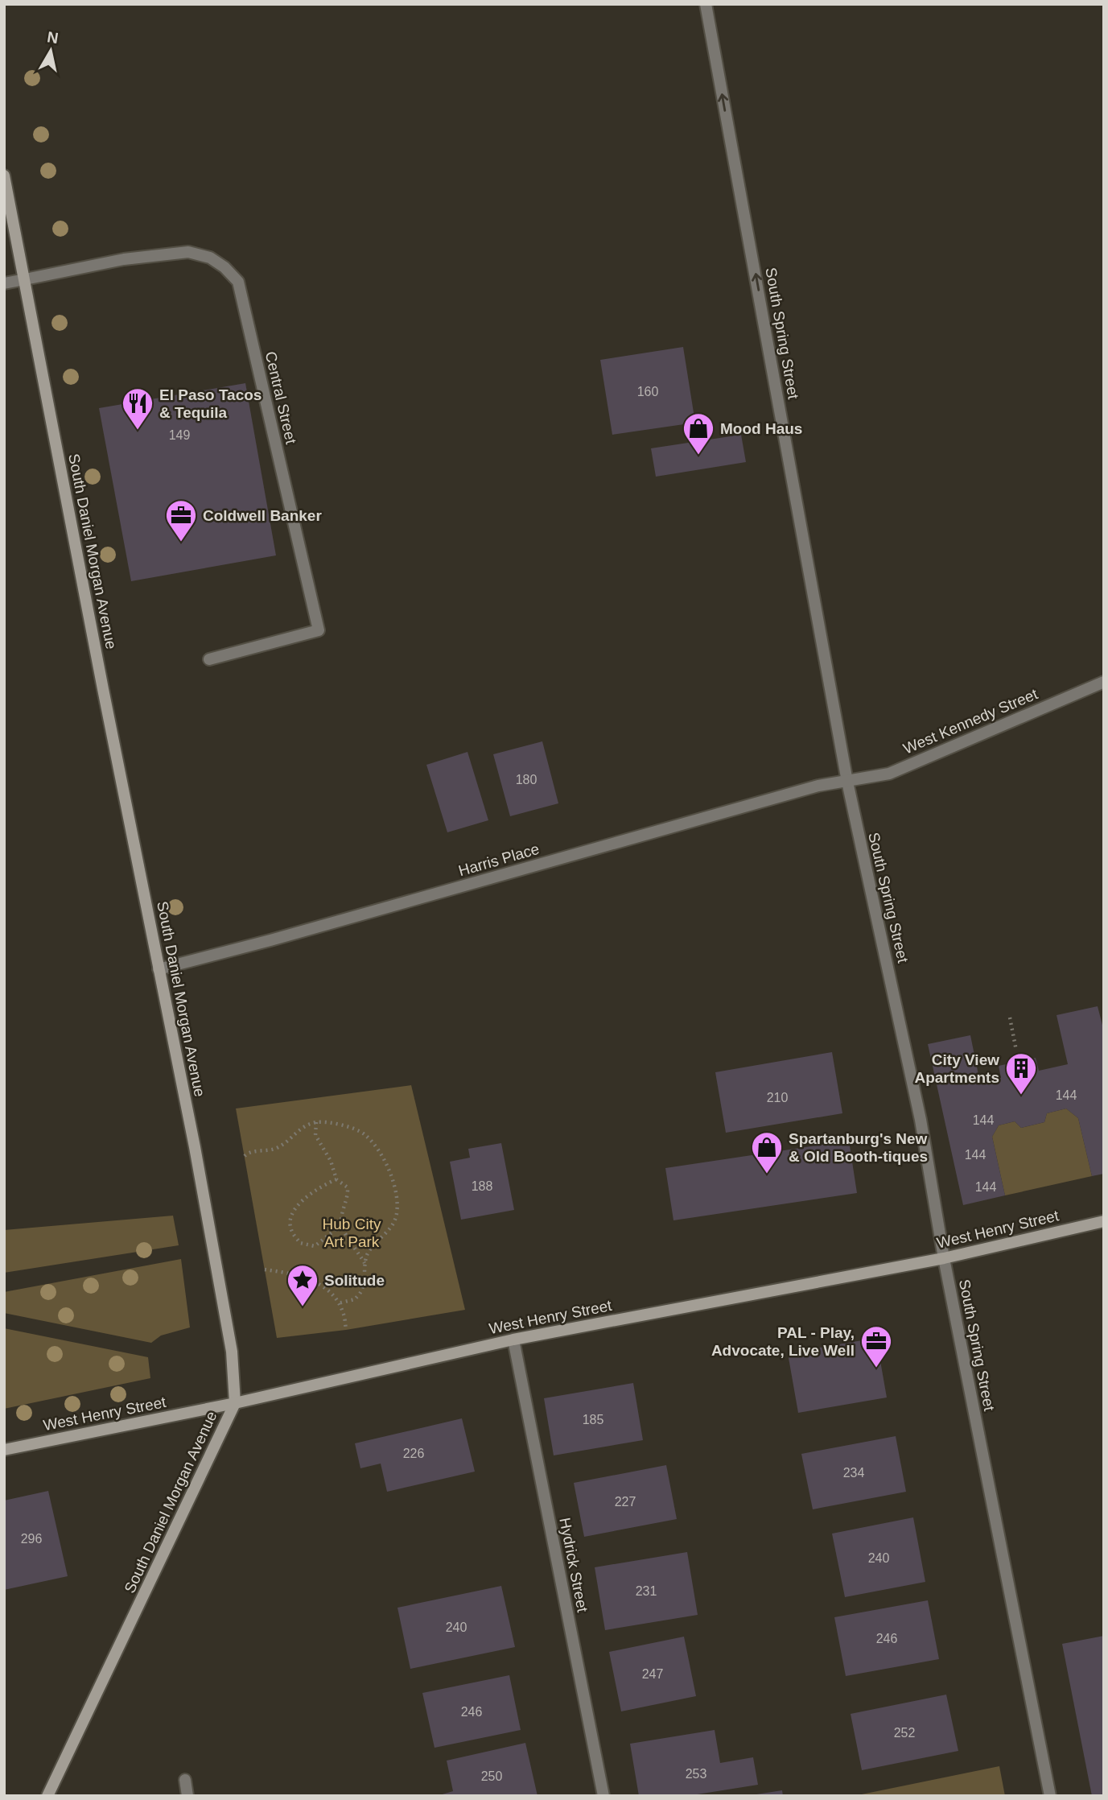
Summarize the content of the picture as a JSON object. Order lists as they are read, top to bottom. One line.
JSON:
{"streets":{"street":["South Spring Street","Central Street","South Daniel Morgan Avenue","West Kennedy Street","Harris Place","West Henry Street","Hydrick Street"]},"crossings":[["South Spring Street","West Kennedy Street"],["South Spring Street","Harris Place"],["South Spring Street","West Henry Street"],["Central Street","South Daniel Morgan Avenue"],["South Daniel Morgan Avenue","Harris Place"],["South Daniel Morgan Avenue","West Henry Street"],["West Kennedy Street","Harris Place"],["West Henry Street","Hydrick Street"]],"one_way":["South Spring Street"],"parks":["Hub City Art Park"],"places":{"restaurant":["El Paso Tacos & Tequila"],"shop":["Mood Haus","Spartanburg's New & Old Booth-tiques"],"office":["Coldwell Banker","PAL - Play, Advocate, Live Well"],"building":["City View Apartments"],"place":["Solitude"]},"house_numbers":["160","149","180","144","210","144","144","188","144","185","226","234","227","296","240","231","240","246","247","246","252","253","250"],"north":"top"}
